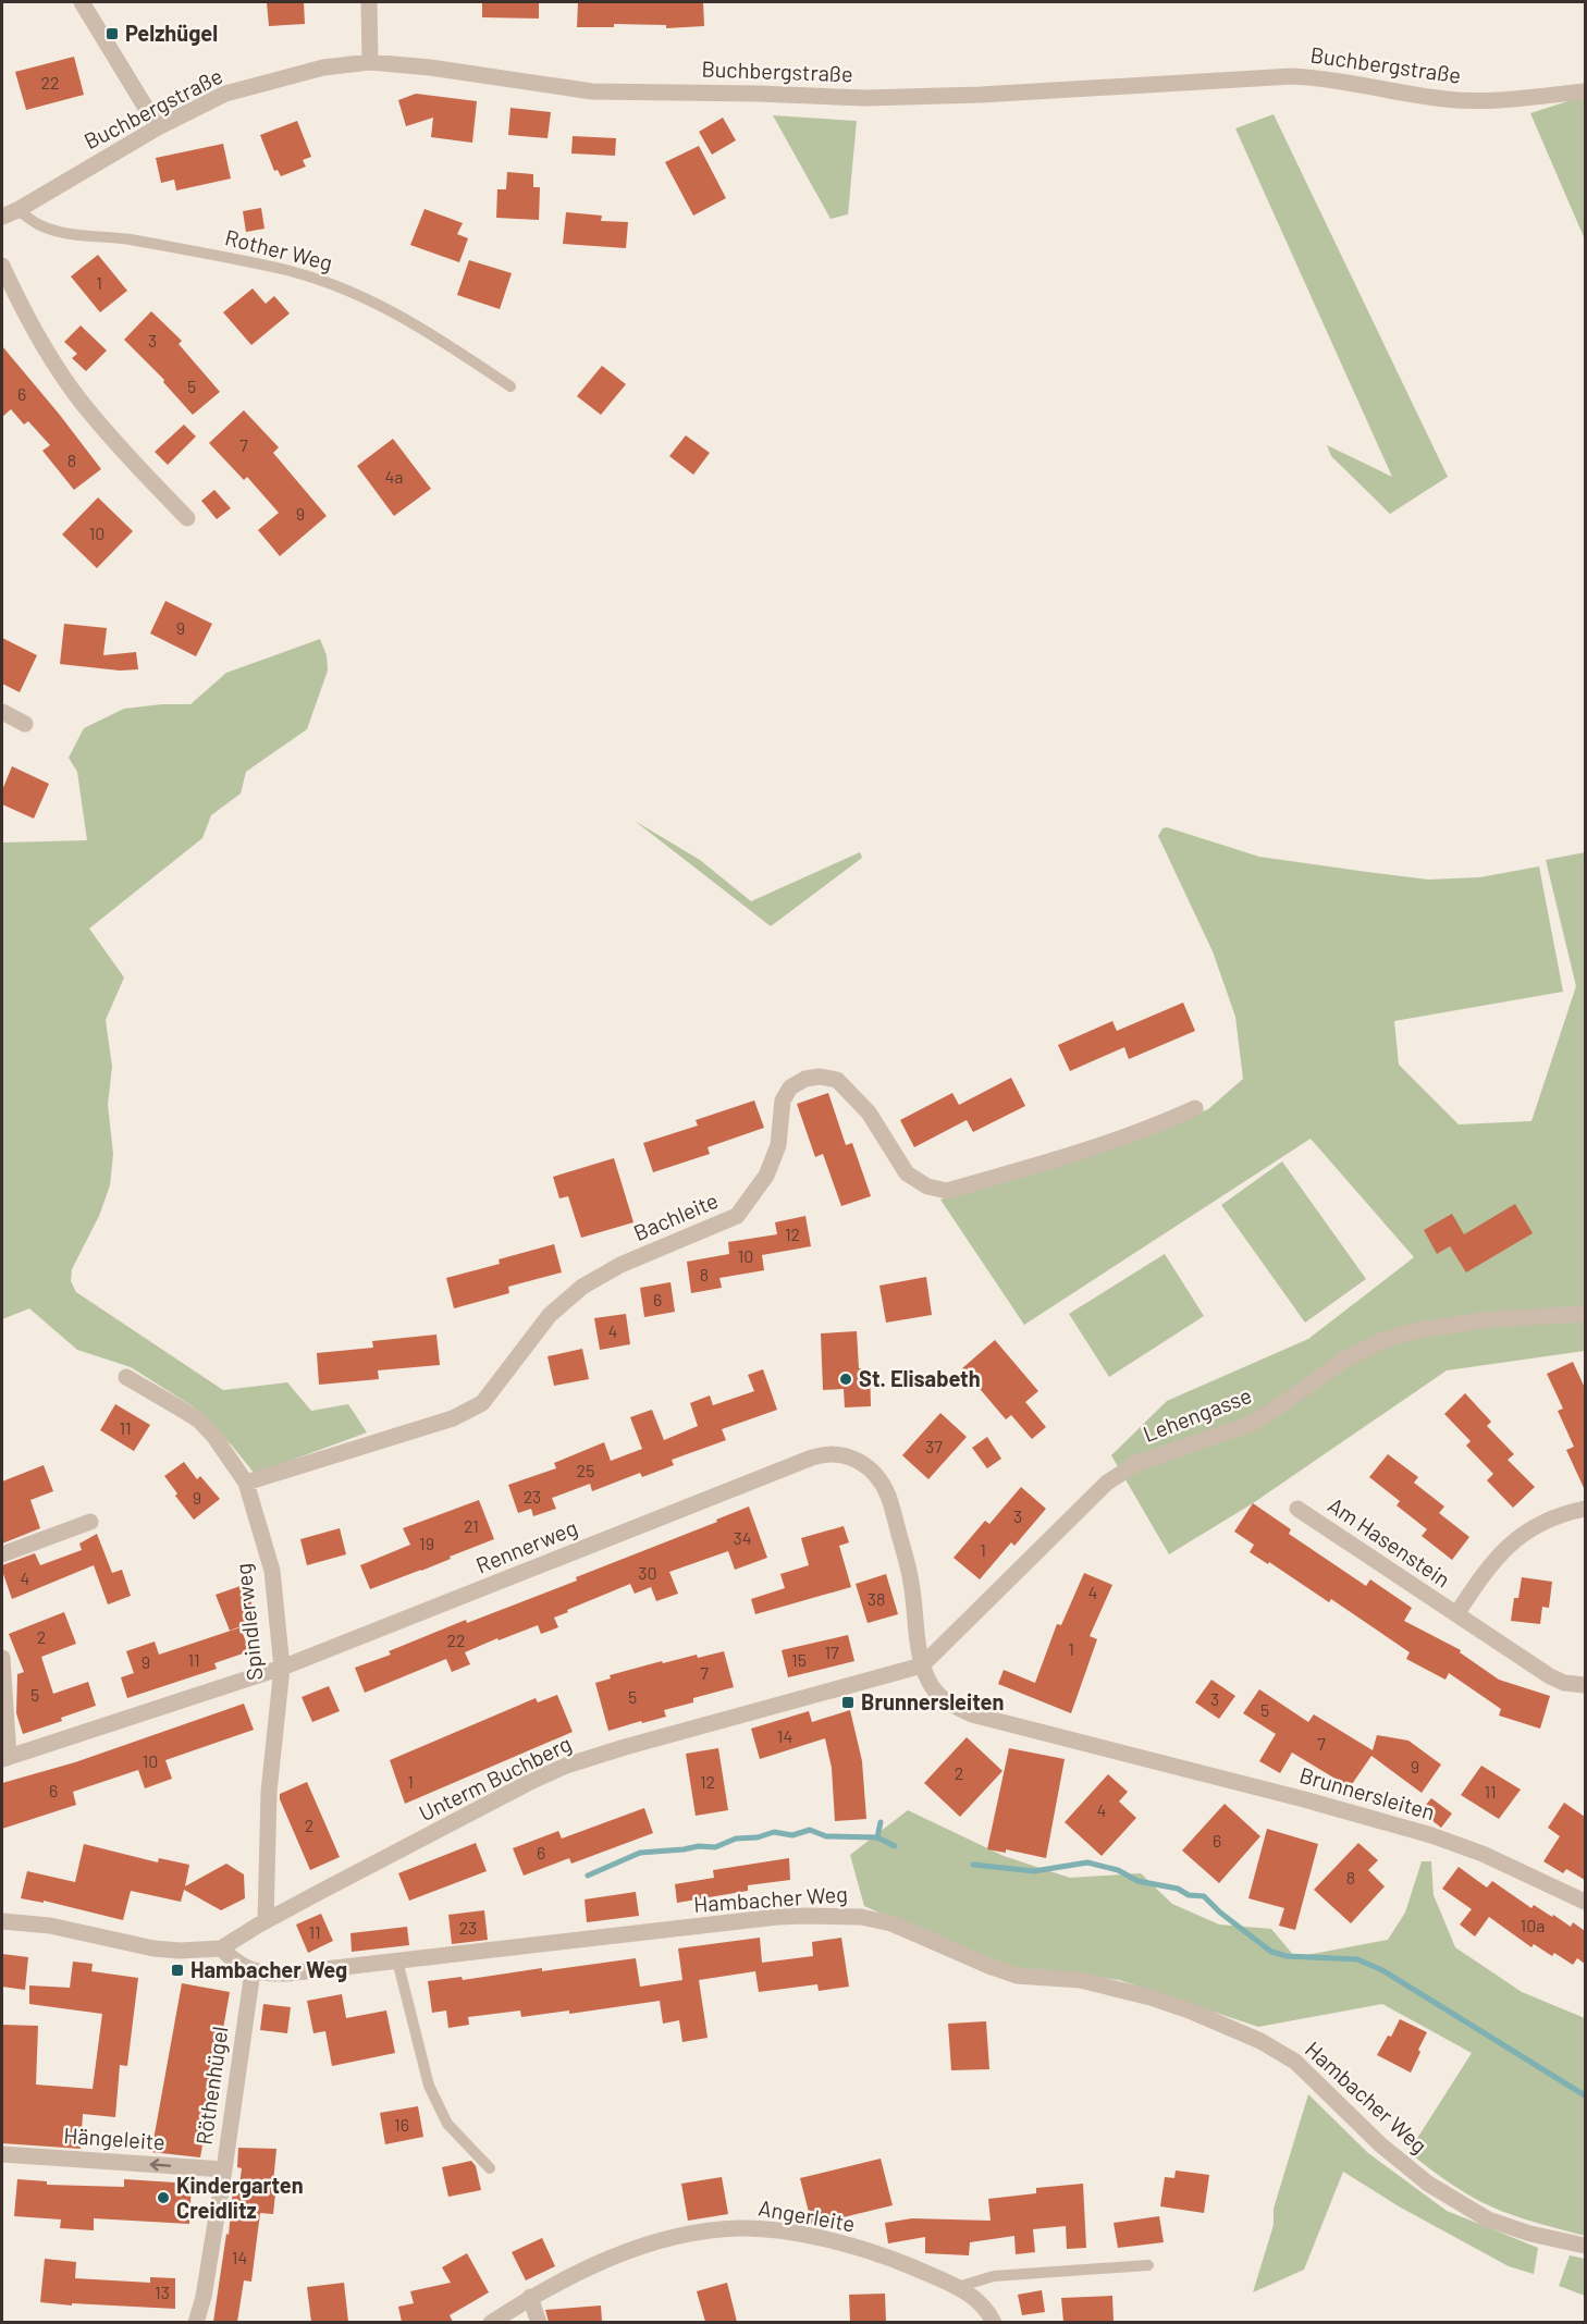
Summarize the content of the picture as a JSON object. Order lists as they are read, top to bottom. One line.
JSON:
{"streets":{"street":["Buchbergstraße","Bachleite","Lehengasse","Am Hasenstein","Rennerweg","Spindlerweg","Unterm Buchberg","Brunnersleiten","Hambacher Weg","Röthenhügel","Hängeleite","Angerleite"],"lane":["Rother Weg"]},"crossings":[["Buchbergstraße","Rother Weg"],["Bachleite","Spindlerweg"],["Lehengasse","Rennerweg"],["Lehengasse","Unterm Buchberg"],["Lehengasse","Brunnersleiten"],["Rennerweg","Spindlerweg"],["Rennerweg","Unterm Buchberg"],["Rennerweg","Brunnersleiten"],["Spindlerweg","Unterm Buchberg"],["Unterm Buchberg","Brunnersleiten"],["Unterm Buchberg","Hambacher Weg"],["Hambacher Weg","Röthenhügel"],["Röthenhügel","Hängeleite"]],"one_way":["Hängeleite"],"places":{"transit":["Pelzhügel","Brunnersleiten","Hambacher Weg"],"other":["St. Elisabeth","Kindergarten Creidlitz"]},"house_numbers":["22","1","3","5","6","7","8","4a","9","10","9","12","10","8","6","4","11","37","25","23","9","3","21","34","19","1","30","4","4","38","2","22","1","17","11","15","9","7","5","5","3","5","14","7","10","9","2","1","12","6","11","4","2","6","6","8","10a","23","11","16","14","13"]}
